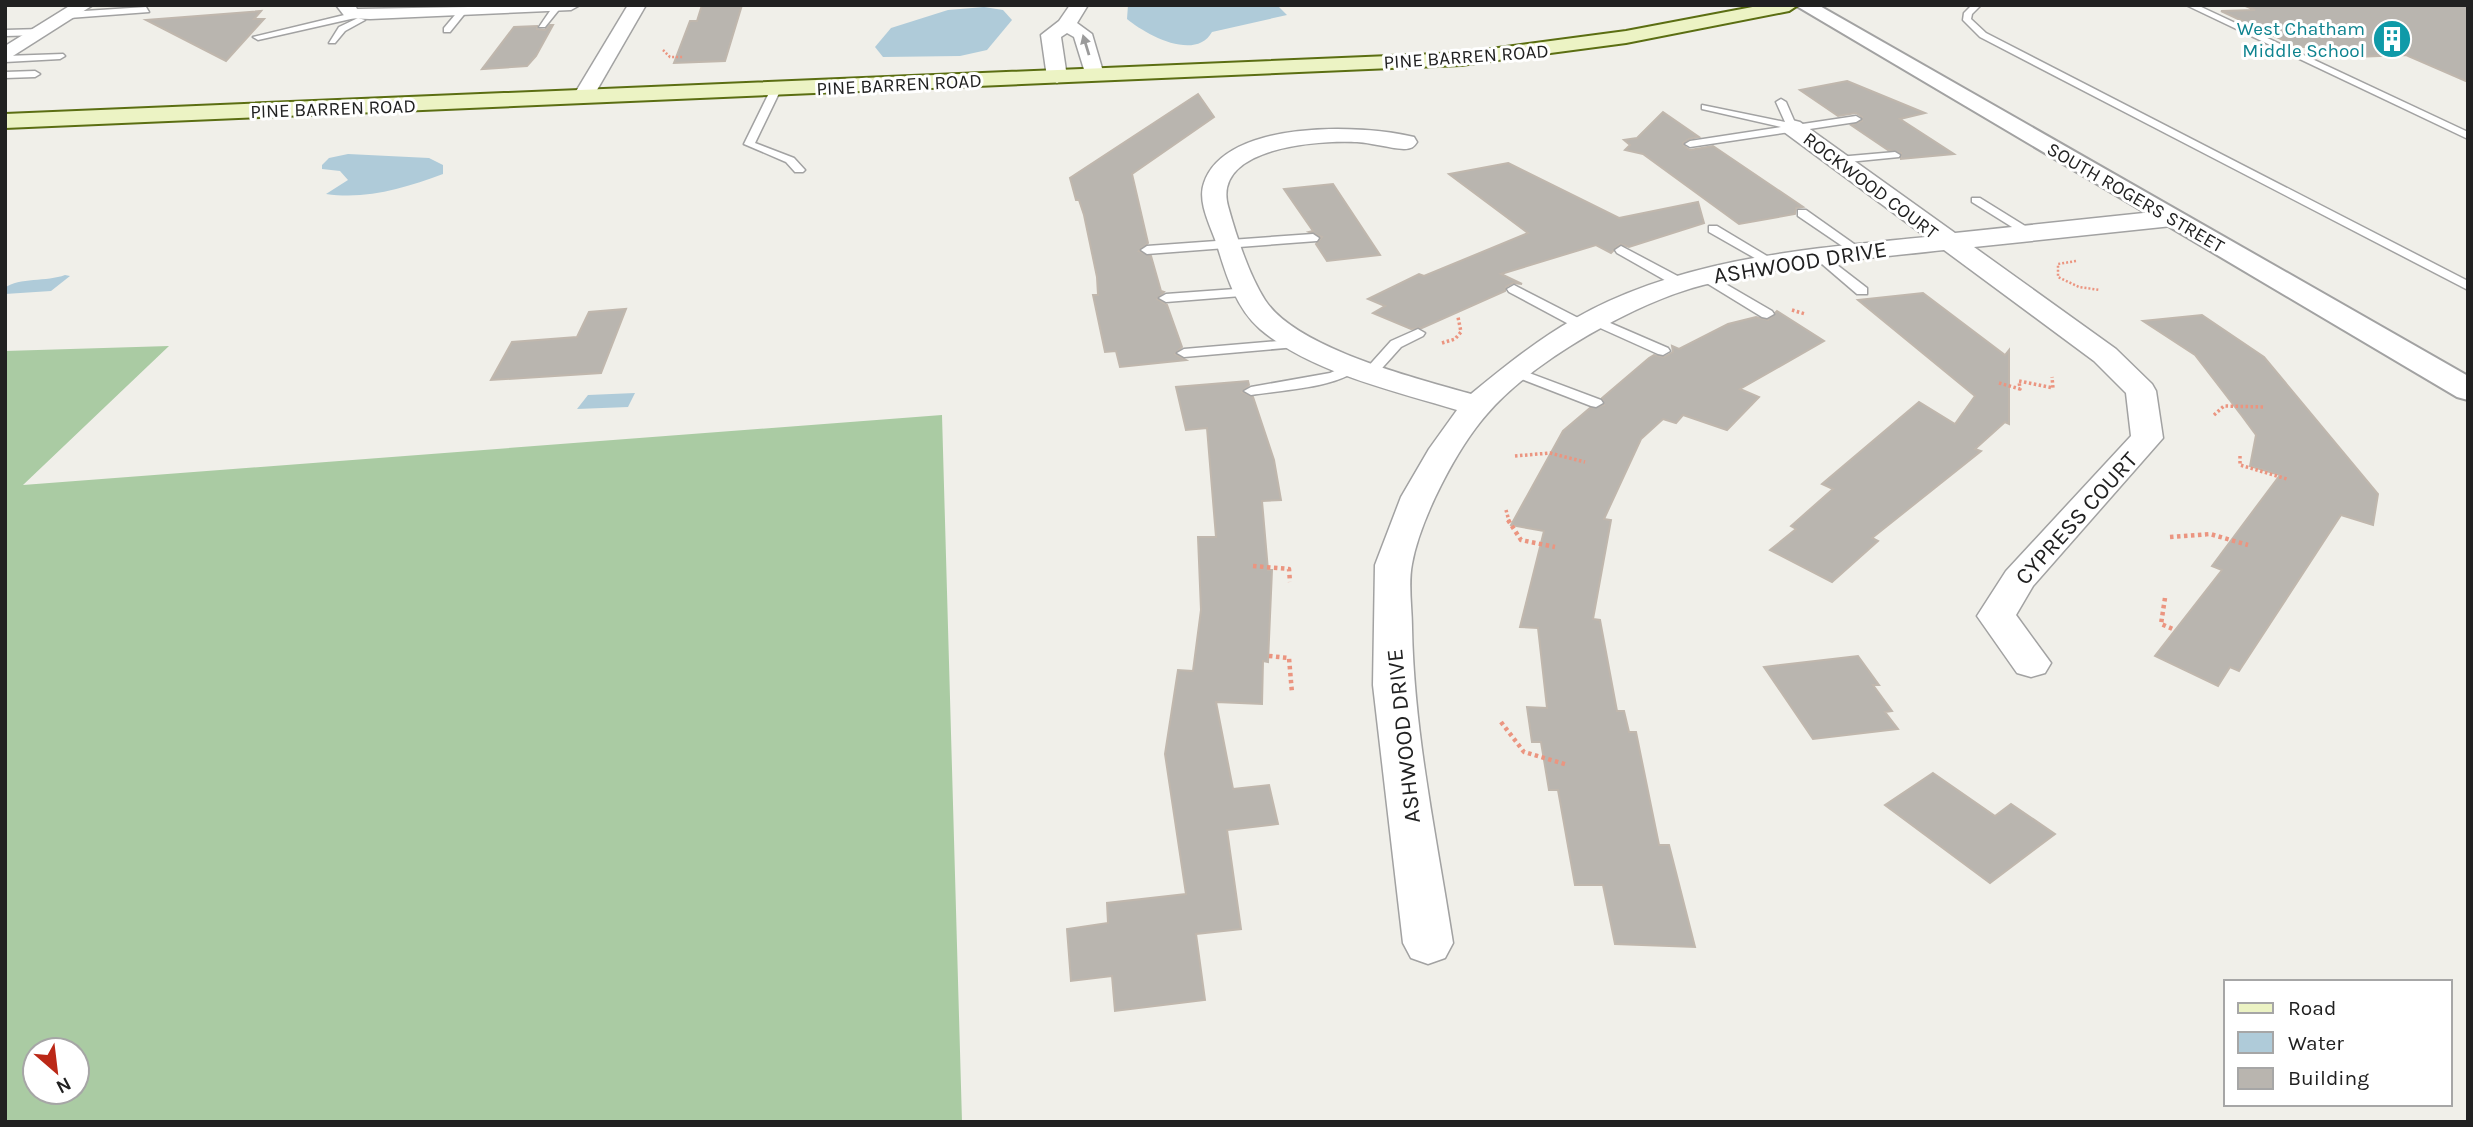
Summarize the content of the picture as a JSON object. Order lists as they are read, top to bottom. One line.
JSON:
{"streets":{"main road":["PINE BARREN ROAD"],"street":["ROCKWOOD COURT","SOUTH ROGERS STREET","ASHWOOD DRIVE","CYPRESS COURT"]},"crossings":[["ROCKWOOD COURT","ASHWOOD DRIVE"],["ROCKWOOD COURT","CYPRESS COURT"],["SOUTH ROGERS STREET","ASHWOOD DRIVE"],["ASHWOOD DRIVE","CYPRESS COURT"]],"places":{"building":["West Chatham Middle School"]},"legend":["Road","Water","Building"],"north":"bottom right"}
